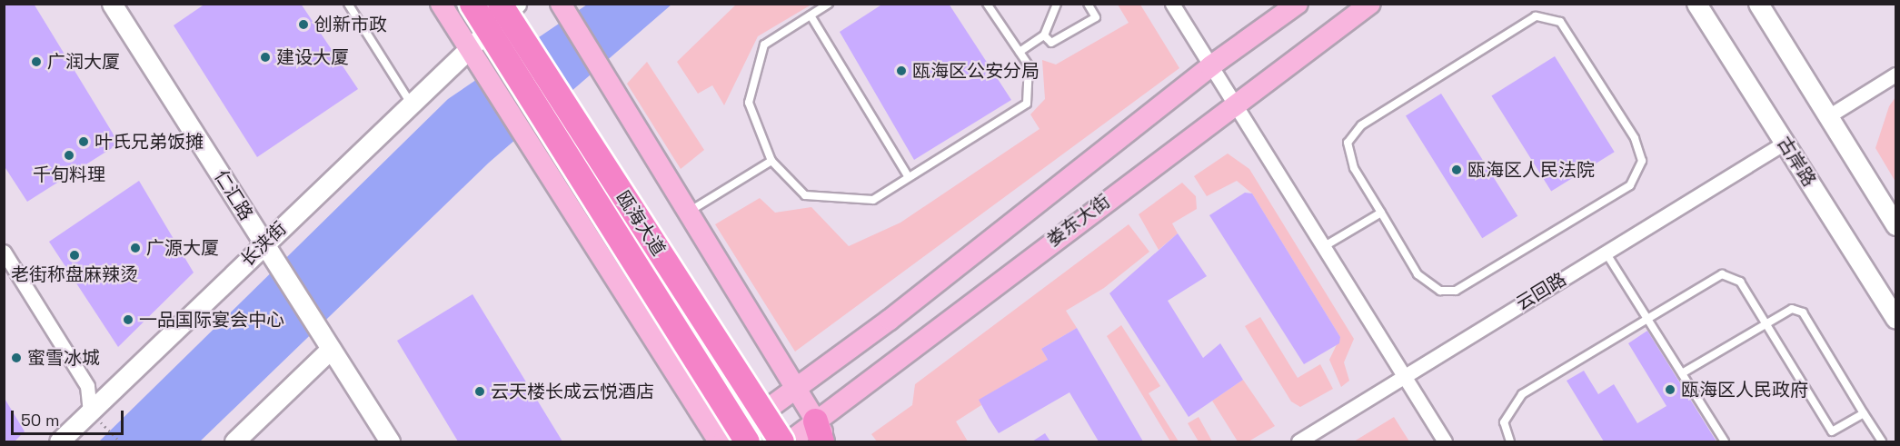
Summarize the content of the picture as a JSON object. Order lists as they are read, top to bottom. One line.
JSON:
{"streets":{"highway":["瓯海大道"],"main road":["娄东大街"],"street":["古岸路","仁汇路","长浃街","云回路"]},"crossings":[["古岸路","云回路"],["仁汇路","长浃街"]],"places":["创新市政","建设大厦","广润大厦","瓯海区公安分局","叶氏兄弟饭摊","千旬料理","瓯海区人民法院","广源大厦","老街称盘麻辣烫","一品国际宴会中心","蜜雪冰城","瓯海区人民政府","云天楼长成云悦酒店"],"scale_bar":"50 m"}
